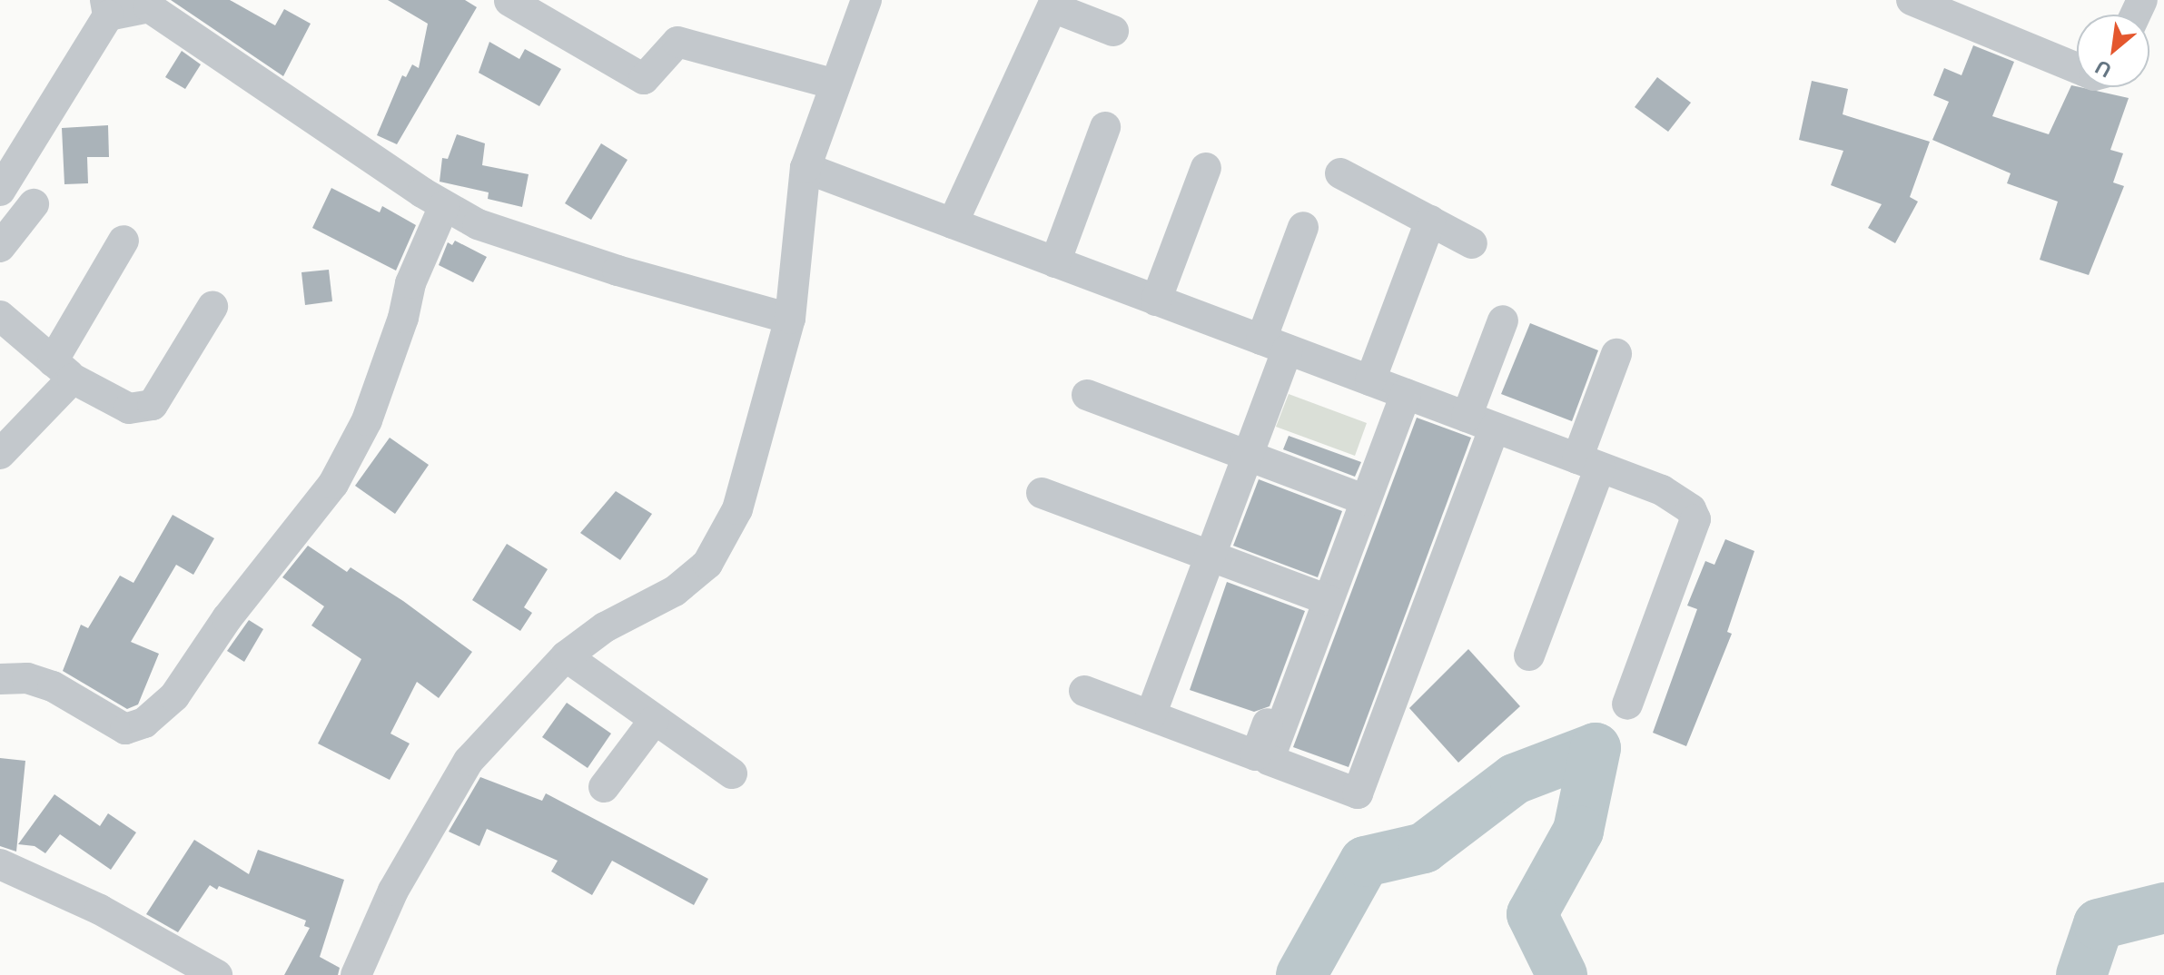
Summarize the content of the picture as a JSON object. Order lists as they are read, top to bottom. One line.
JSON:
{"north":"bottom left"}
